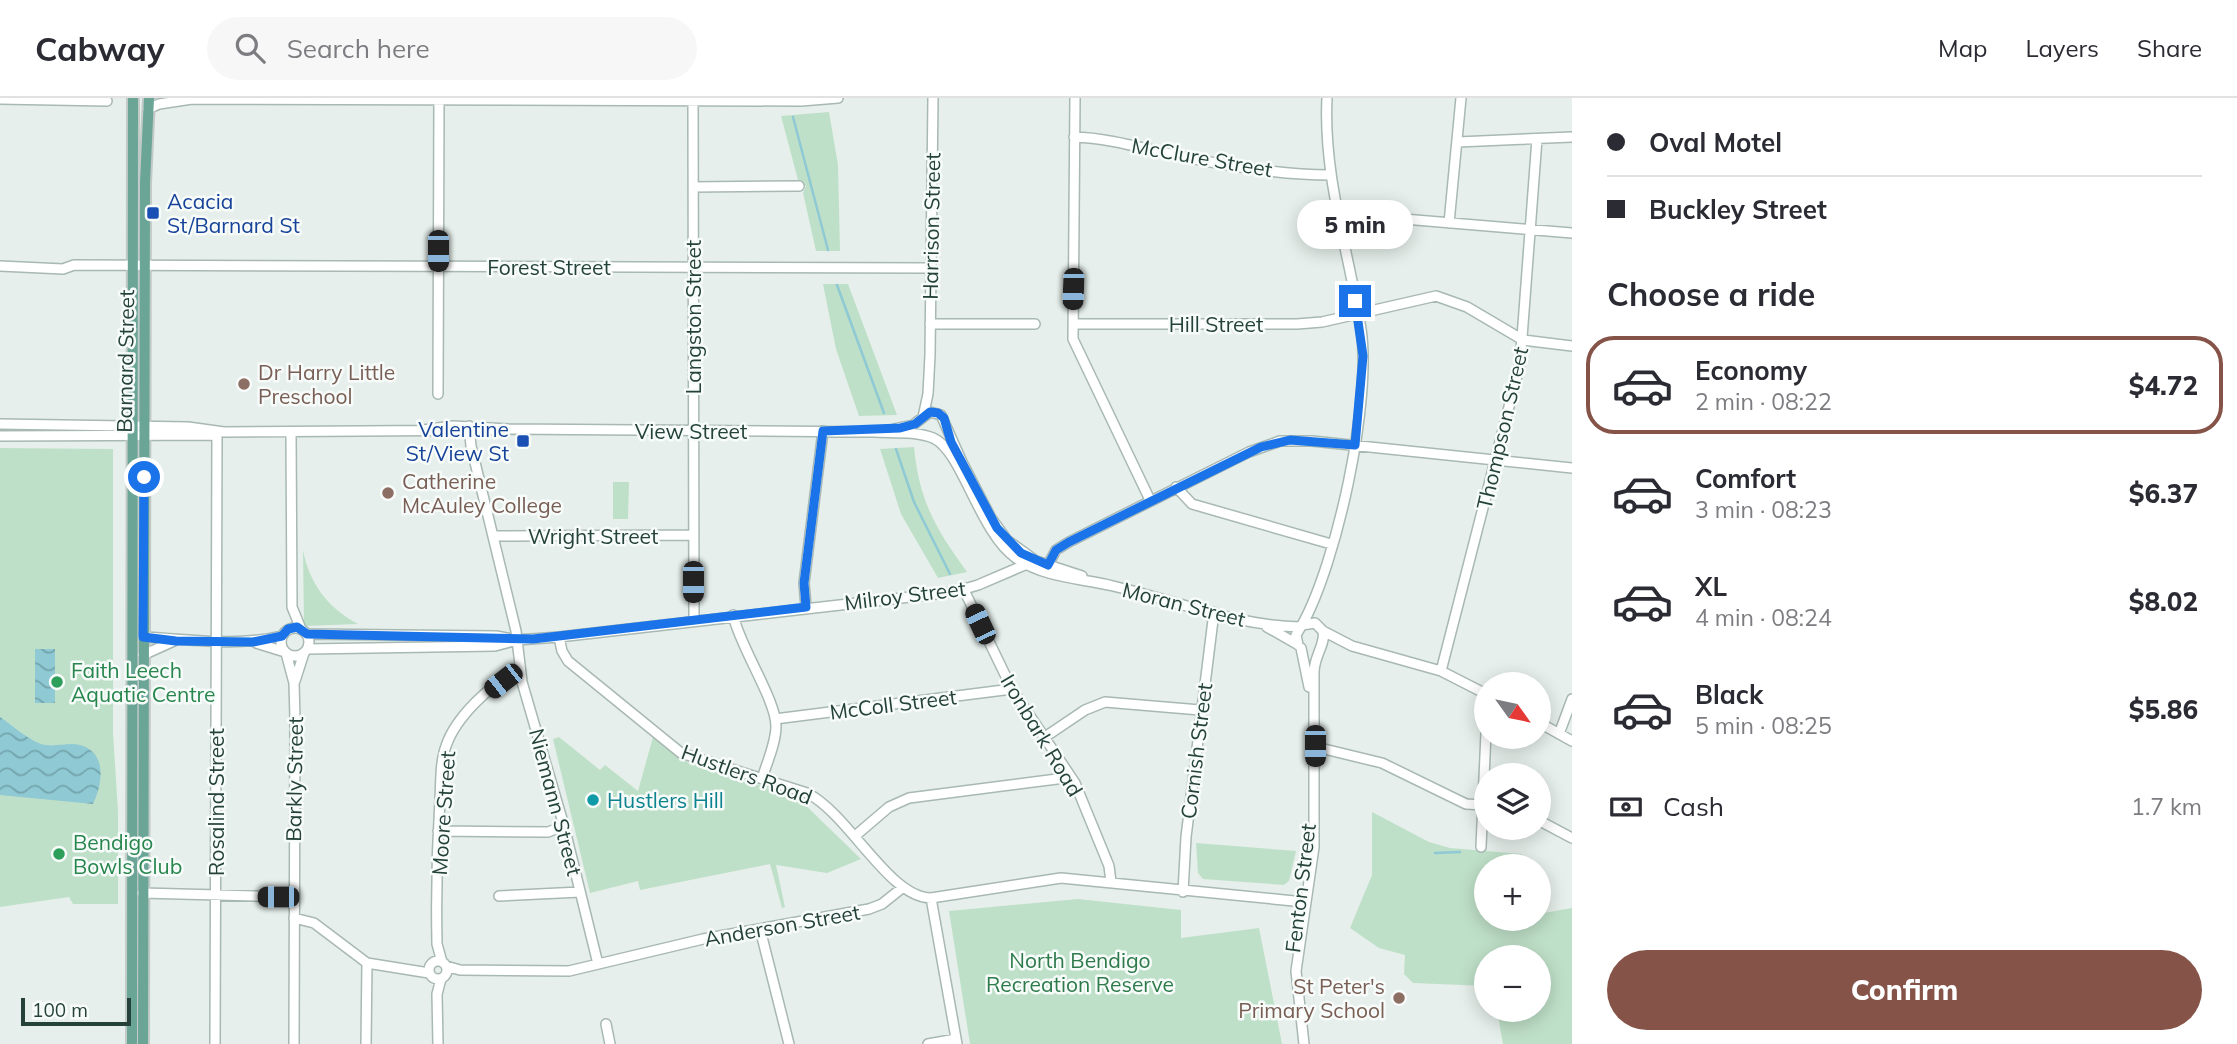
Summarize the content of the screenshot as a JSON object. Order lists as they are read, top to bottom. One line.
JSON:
{"streets":{"main road":["Barnard Street"],"street":["McClure Street","Harrison Street","Forest Street","Langston Street","Hill Street","Thompson Street","View Street","Wright Street","Milroy Street","Moran Street","McColl Street","Ironbark Road","Cornish Street","Hustlers Road","Barkly Street","Rosalind Street","Niemann Street","Moore Street","Fenton Street","Anderson Street"]},"crossings":[["Harrison Street","Forest Street"],["Harrison Street","View Street"],["Forest Street","Langston Street"],["Forest Street","Barnard Street"],["Langston Street","View Street"],["Langston Street","Wright Street"],["Langston Street","Milroy Street"],["Hill Street","Thompson Street"],["Barnard Street","View Street"],["View Street","Rosalind Street"],["View Street","Niemann Street"],["Wright Street","Niemann Street"],["Milroy Street","Moran Street"],["Milroy Street","Ironbark Road"],["Milroy Street","Hustlers Road"],["Milroy Street","Niemann Street"],["Moran Street","Cornish Street"],["Moran Street","Fenton Street"],["McColl Street","Ironbark Road"],["Hustlers Road","Anderson Street"],["Niemann Street","Moore Street"],["Niemann Street","Anderson Street"],["Moore Street","Anderson Street"]],"parks":["North Bendigo Recreation Reserve"],"places":{"transit":["Acacia St/Barnard St","Valentine St/View St"],"other":["Dr Harry Little Preschool","Catherine McAuley College","Faith Leech Aquatic Centre","Hustlers Hill","Bendigo Bowls Club","St Peter's Primary School"]},"scale_bar":"100 m","north":"bottom right","page":{"header":"Cabway","search":"Search here","nav":["Map","Layers","Share"],"banner":["Oval Motel","Buckley Street"],"bubble":"5 min","heading":"Choose a ride","list":[{"name":"Economy","note":"2 min · 08:22","value":"$4.72"},{"name":"Comfort","note":"3 min · 08:23","value":"$6.37"},{"name":"XL","note":"4 min · 08:24","value":"$8.02"},{"name":"Black","note":"5 min · 08:25","value":"$5.86"}],"map_buttons":["+","−"],"pay":["Cash","1.7 km"],"buttons":"Confirm","scale":"100 m"}}
